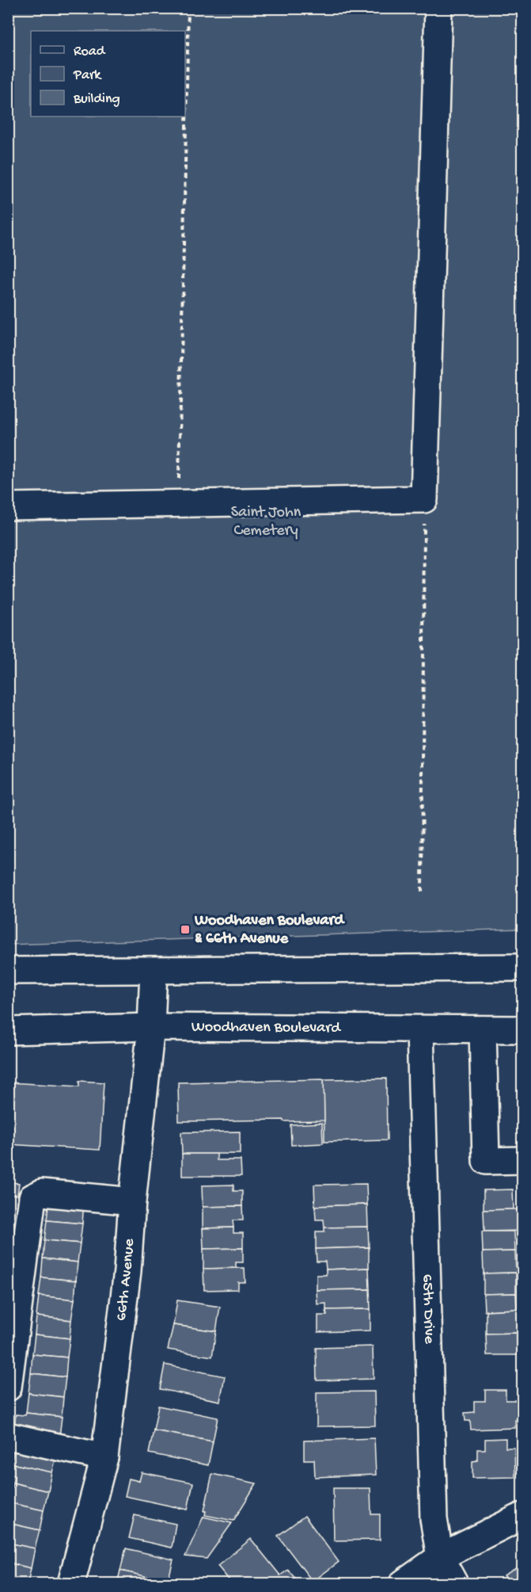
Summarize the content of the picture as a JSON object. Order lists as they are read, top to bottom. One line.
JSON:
{"streets":{"street":["Woodhaven Boulevard","66th Avenue","65th Drive"]},"crossings":[["Woodhaven Boulevard","66th Avenue"],["Woodhaven Boulevard","65th Drive"]],"parks":["Saint John Cemetery"],"places":{"transit":["Woodhaven Boulevard & 66th Avenue"]},"legend":["Road","Park","Building"]}
